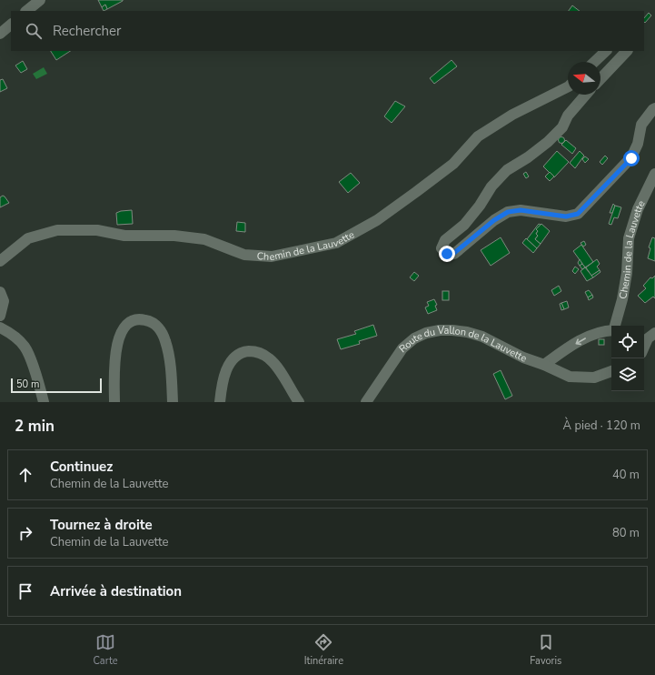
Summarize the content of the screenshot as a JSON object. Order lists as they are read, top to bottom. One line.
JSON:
{"streets":{"street":["Chemin de la Lauvette","Route du Vallon de la Lauvette"]},"crossings":[["Chemin de la Lauvette","Route du Vallon de la Lauvette"]],"scale_bar":"50 m","north":"left","page":{"search":"Rechercher","scale":"50 m","heading":["2 min","À pied · 120 m"],"list":[["Continuez","Chemin de la Lauvette","40 m"],["Tournez à droite","Chemin de la Lauvette","80 m"],"Arrivée à destination"],"nav":["Carte","Itinéraire","Favoris"]}}
